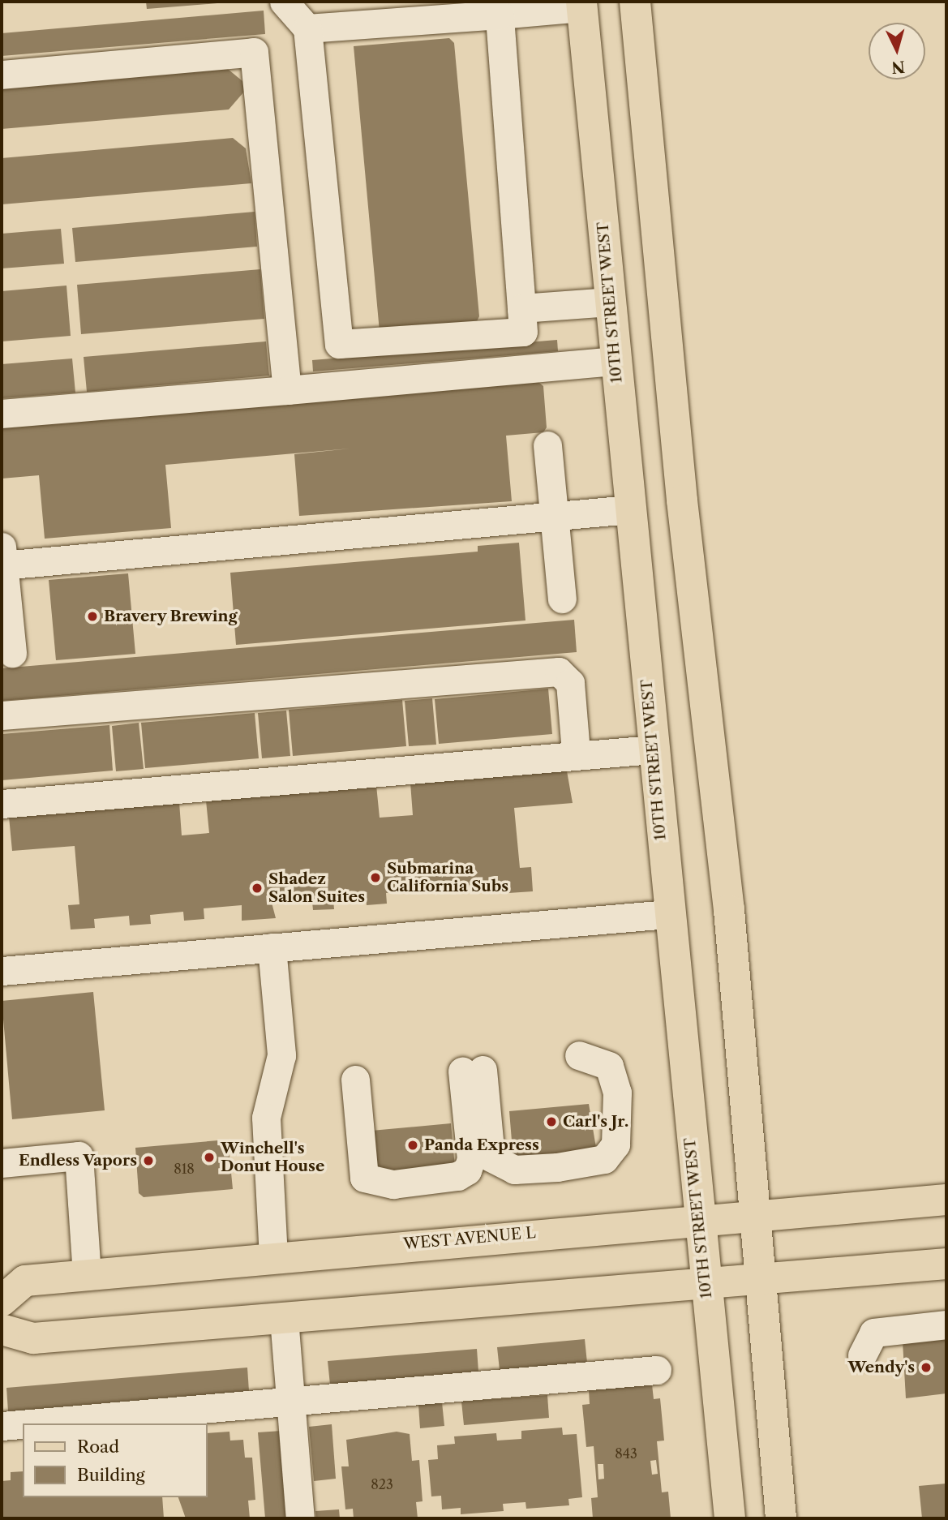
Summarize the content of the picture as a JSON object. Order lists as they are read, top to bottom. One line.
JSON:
{"streets":{"main road":["10TH STREET WEST","WEST AVENUE L"]},"crossings":[["10TH STREET WEST","WEST AVENUE L"]],"places":["Bravery Brewing","Submarina California Subs","Shadez Salon Suites","Carl's Jr.","Panda Express","Winchell's Donut House","Endless Vapors","Wendy's"],"house_numbers":["818","843","823"],"legend":["Road","Building"],"north":"bottom"}
